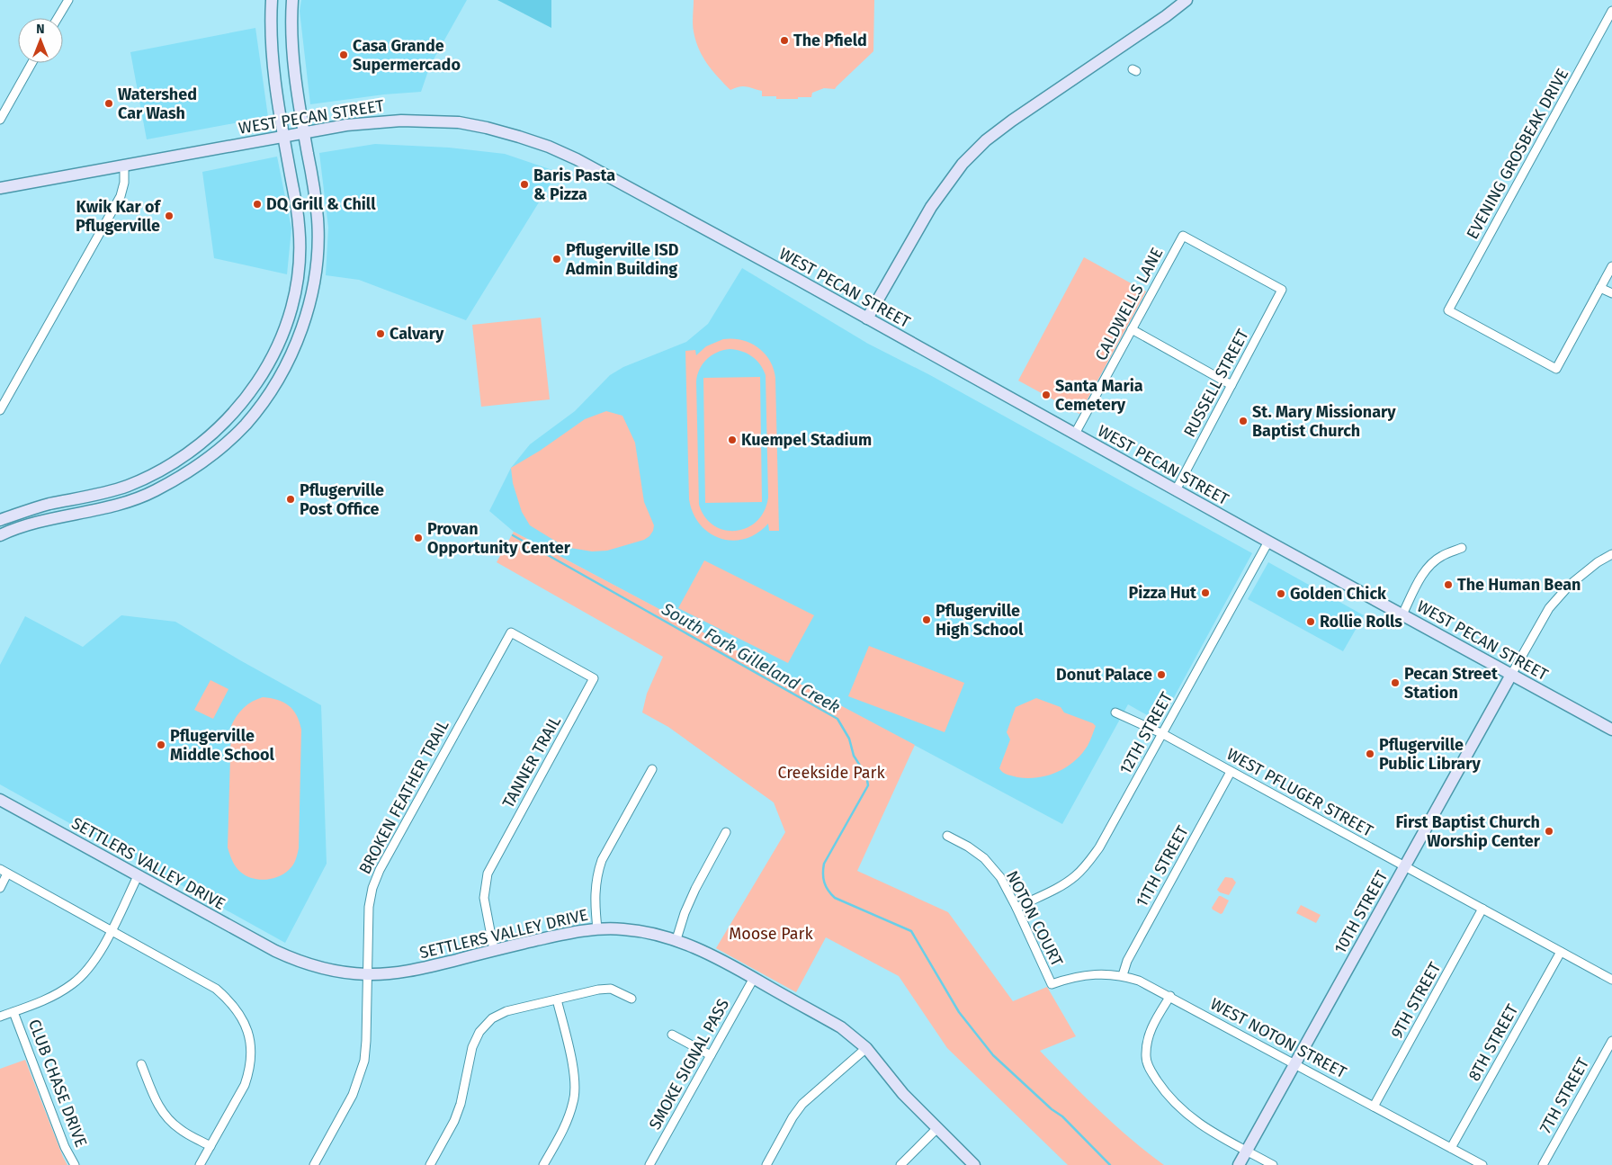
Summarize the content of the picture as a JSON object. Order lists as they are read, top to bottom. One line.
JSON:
{"streets":{"main road":["WEST PECAN STREET","SETTLERS VALLEY DRIVE","10TH STREET"],"street":["EVENING GROSBEAK DRIVE","CALDWELLS LANE","RUSSELL STREET","12TH STREET","TANNER TRAIL","WEST PFLUGER STREET","BROKEN FEATHER TRAIL","11TH STREET","NOTON COURT","9TH STREET","WEST NOTON STREET","8TH STREET","SMOKE SIGNAL PASS","CLUB CHASE DRIVE","7TH STREET"]},"crossings":[["WEST PECAN STREET","CALDWELLS LANE"],["WEST PECAN STREET","RUSSELL STREET"],["WEST PECAN STREET","12TH STREET"],["WEST PECAN STREET","10TH STREET"],["CALDWELLS LANE","RUSSELL STREET"],["12TH STREET","WEST PFLUGER STREET"],["12TH STREET","NOTON COURT"],["TANNER TRAIL","BROKEN FEATHER TRAIL"],["TANNER TRAIL","SETTLERS VALLEY DRIVE"],["WEST PFLUGER STREET","11TH STREET"],["WEST PFLUGER STREET","10TH STREET"],["WEST PFLUGER STREET","9TH STREET"],["WEST PFLUGER STREET","8TH STREET"],["BROKEN FEATHER TRAIL","SETTLERS VALLEY DRIVE"],["SETTLERS VALLEY DRIVE","SMOKE SIGNAL PASS"],["11TH STREET","WEST NOTON STREET"],["10TH STREET","WEST NOTON STREET"],["NOTON COURT","WEST NOTON STREET"],["9TH STREET","WEST NOTON STREET"],["WEST NOTON STREET","8TH STREET"]],"water":["South Fork Gilleland Creek"],"parks":["Creekside Park","Moose Park"],"places":["The Pfield","Casa Grande Supermercado","Watershed Car Wash","Baris Pasta & Pizza","DQ Grill & Chill","Kwik Kar of Pflugerville","Pflugerville ISD Admin Building","Calvary","Santa Maria Cemetery","St. Mary Missionary Baptist Church","Kuempel Stadium","Pflugerville Post Office","Provan Opportunity Center","The Human Bean","Pizza Hut","Golden Chick","Pflugerville High School","Rollie Rolls","Donut Palace","Pecan Street Station","Pflugerville Middle School","Pflugerville Public Library","First Baptist Church Worship Center"],"north":"top"}
